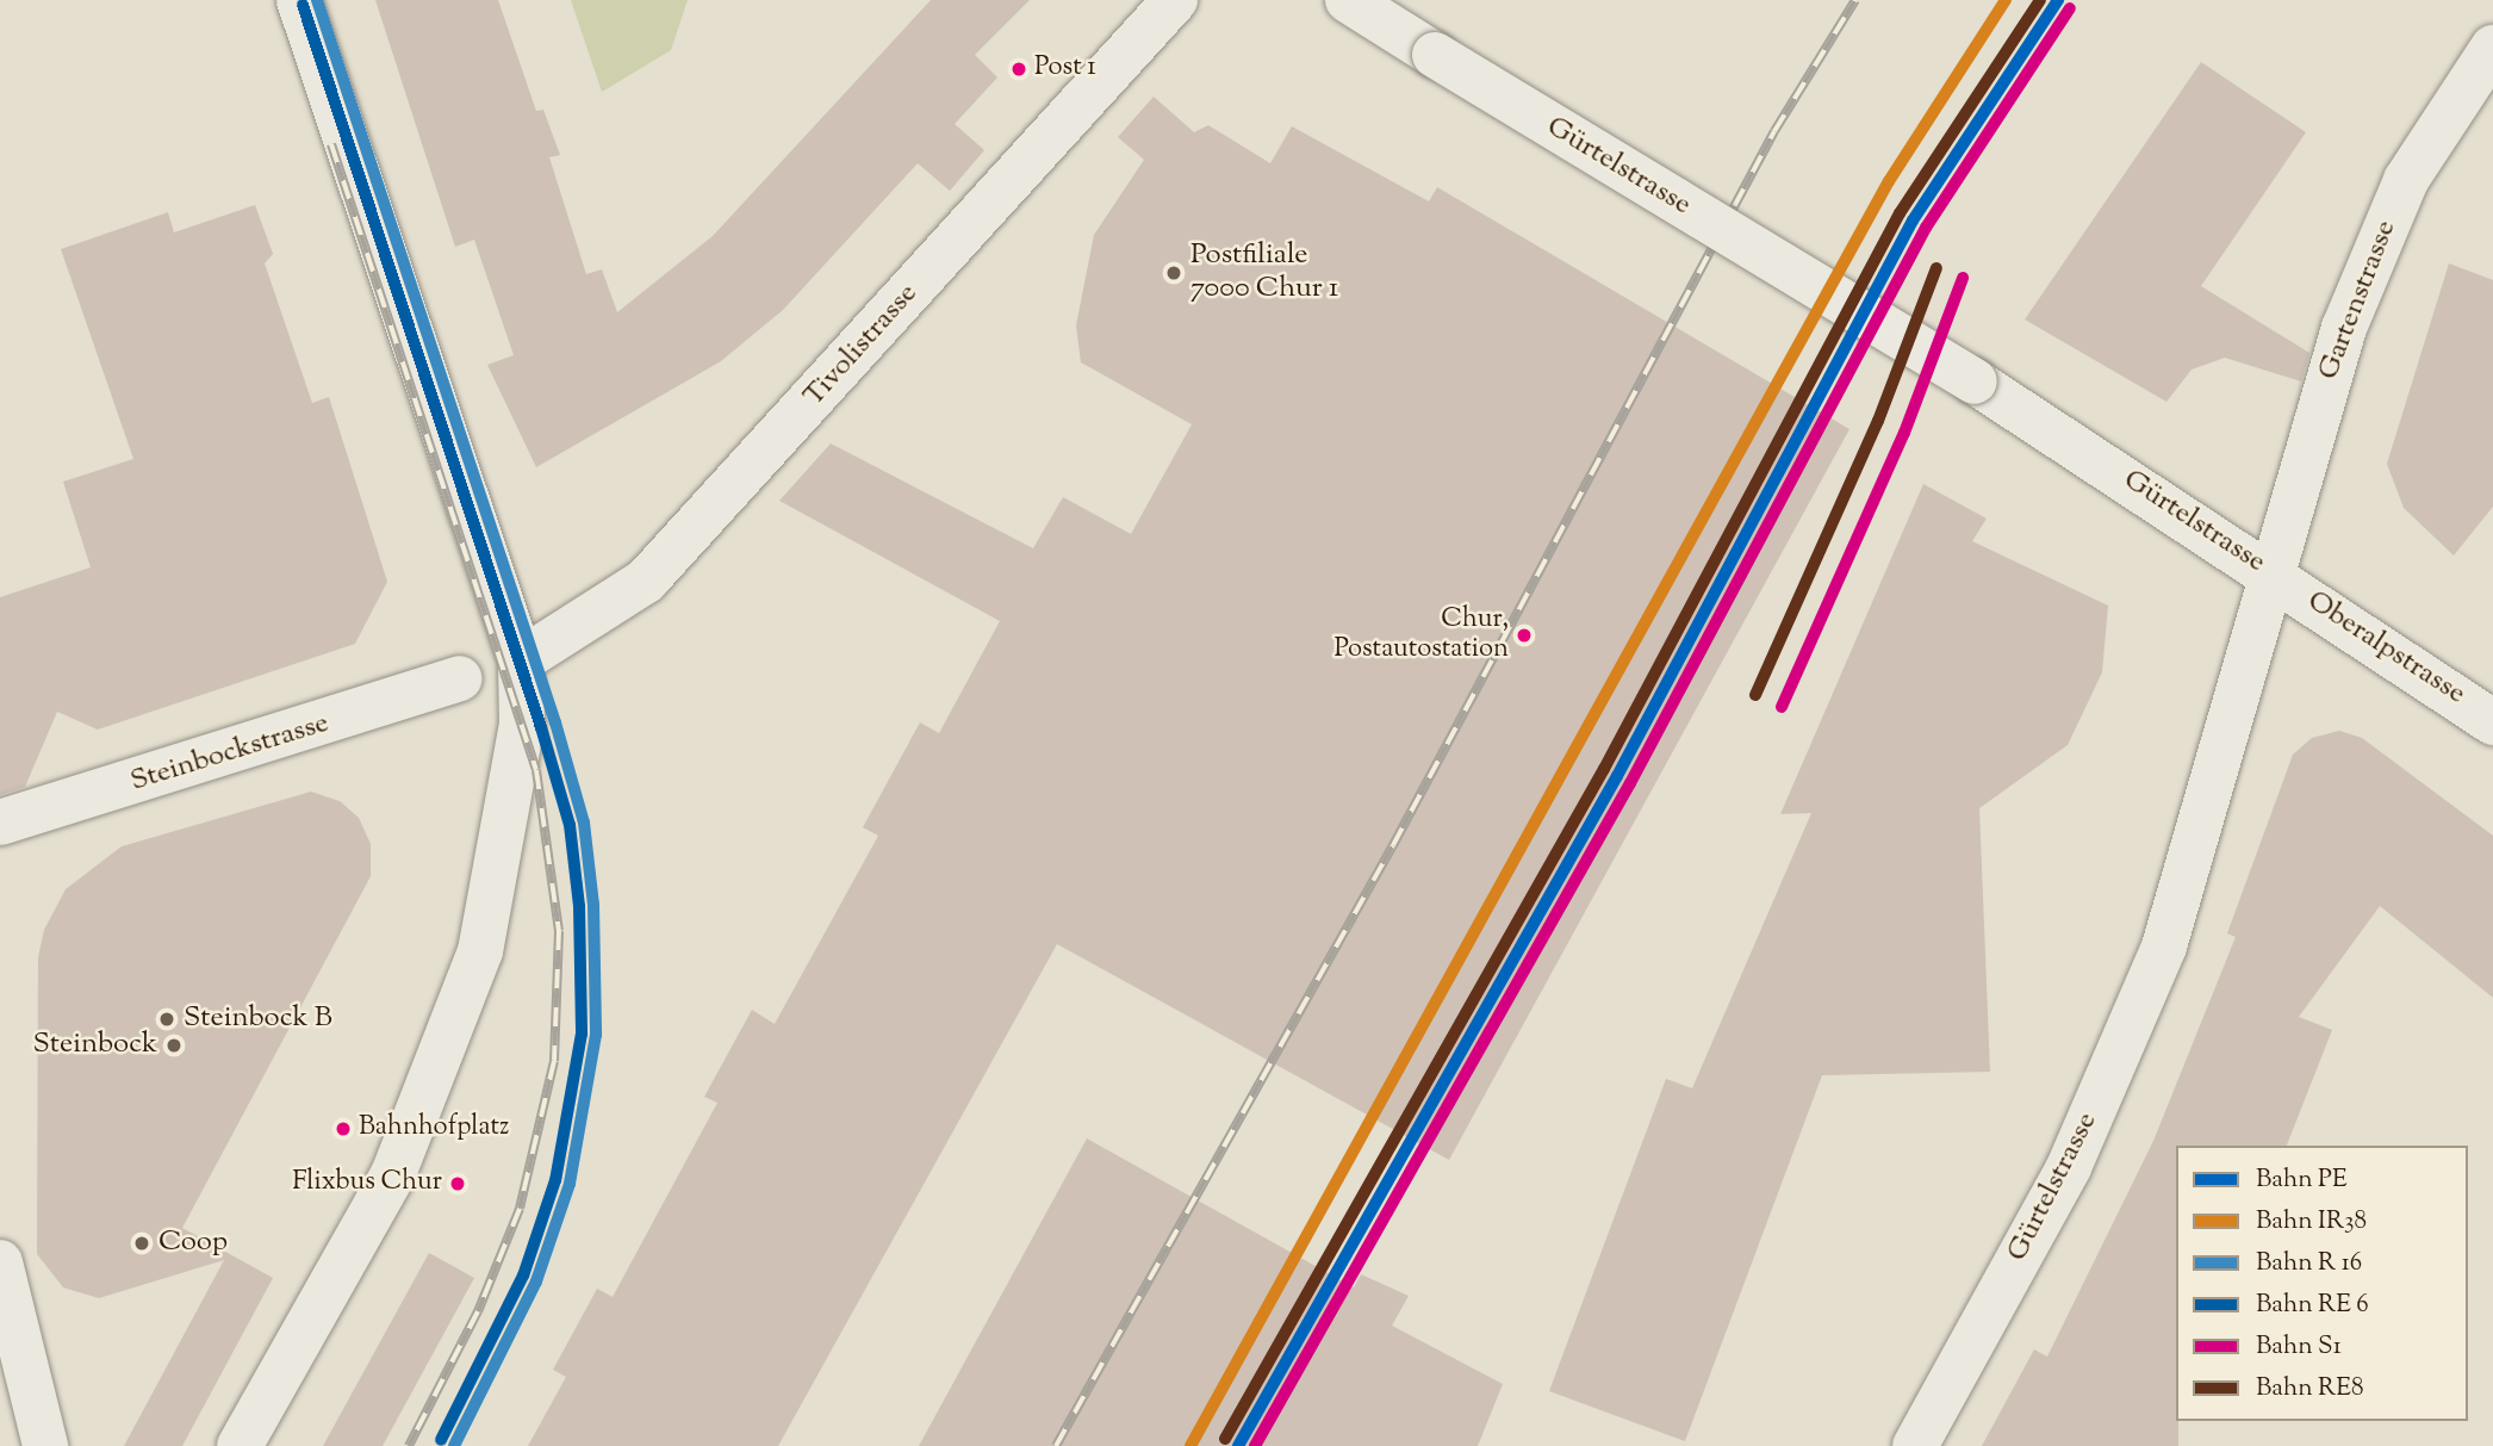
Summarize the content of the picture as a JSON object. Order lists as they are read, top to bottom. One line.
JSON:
{"streets":{"street":["Gürtelstrasse","Gartenstrasse","Tivolistrasse","Oberalpstrasse","Steinbockstrasse"]},"crossings":[["Gürtelstrasse","Gartenstrasse"],["Gürtelstrasse","Oberalpstrasse"],["Gartenstrasse","Oberalpstrasse"]],"places":["Post 1","Postfiliale 7000 Chur 1","Chur, Postautostation","Steinbock B","Steinbock","Bahnhofplatz","Flixbus Chur","Coop"],"lines":["rail line PE","rail line IR38","rail line RE8","rail line S1"],"legend":["Bahn PE","Bahn IR38","Bahn R 16","Bahn RE 6","Bahn S1","Bahn RE8"]}
